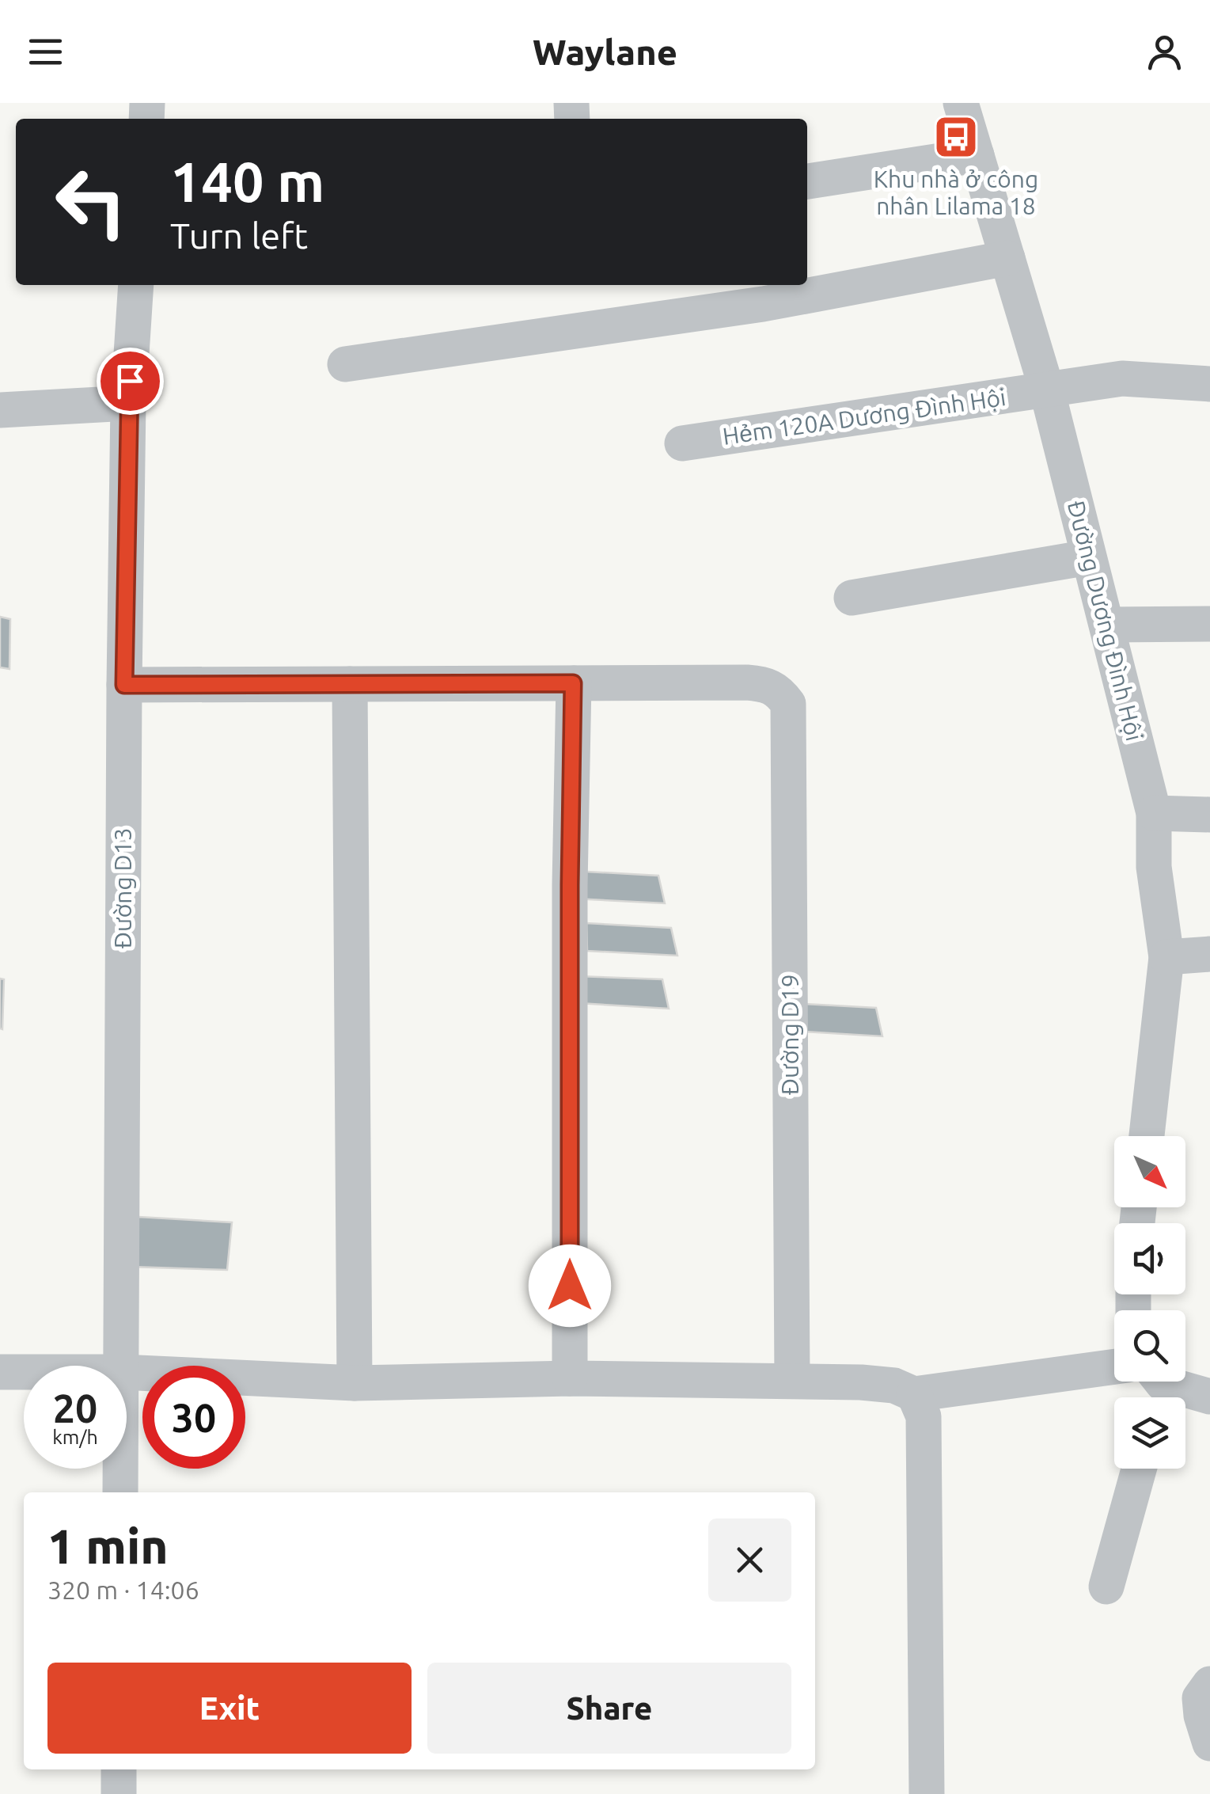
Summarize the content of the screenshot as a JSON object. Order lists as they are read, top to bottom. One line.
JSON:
{"streets":{"street":["Hẻm 120A Dương Đình Hội","Đường Dương Đình Hội","Đường D13","Đường D19"]},"crossings":[["Hẻm 120A Dương Đình Hội","Đường Dương Đình Hội"]],"places":{"bus stop":["Khu nhà ở công nhân Lilama 18"]},"north":"bottom right","page":{"header":"Waylane","turn":["140 m","Turn left"],"speed":"20 km/h","limit":"30","heading":["1 min","320 m · 14:06"],"buttons":["Exit","Share"]}}
